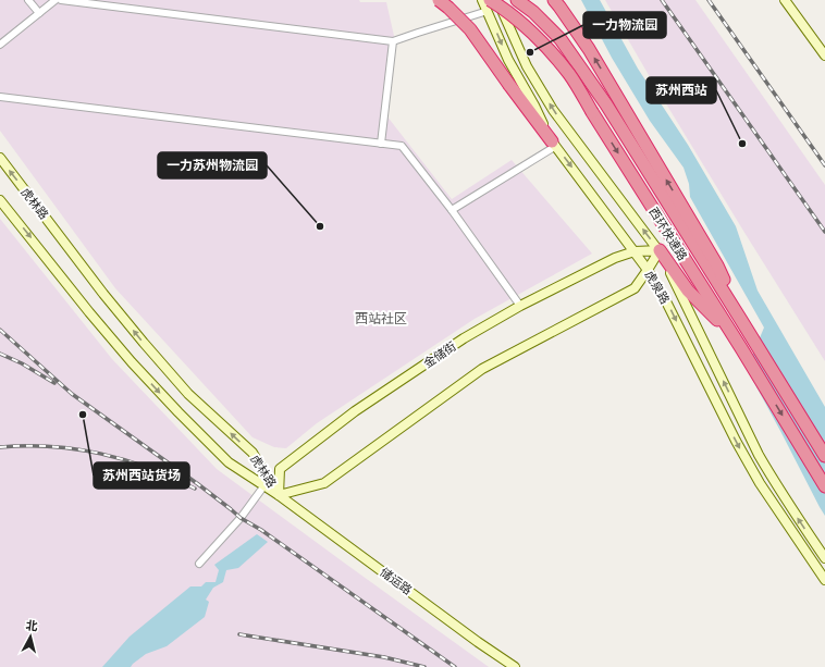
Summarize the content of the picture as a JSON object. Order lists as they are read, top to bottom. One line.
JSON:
{"streets":{"highway":["西环快速路"],"street":["虎林路","虎泉路","金储街","储运路"]},"crossings":[["虎林路","金储街"],["虎林路","储运路"],["西环快速路","虎泉路"],["虎泉路","金储街"],["金储街","储运路"]],"districts":["西站社区"],"places":["一力物流园","苏州西站","一力苏州物流园","苏州西站货场"],"north":"top"}
